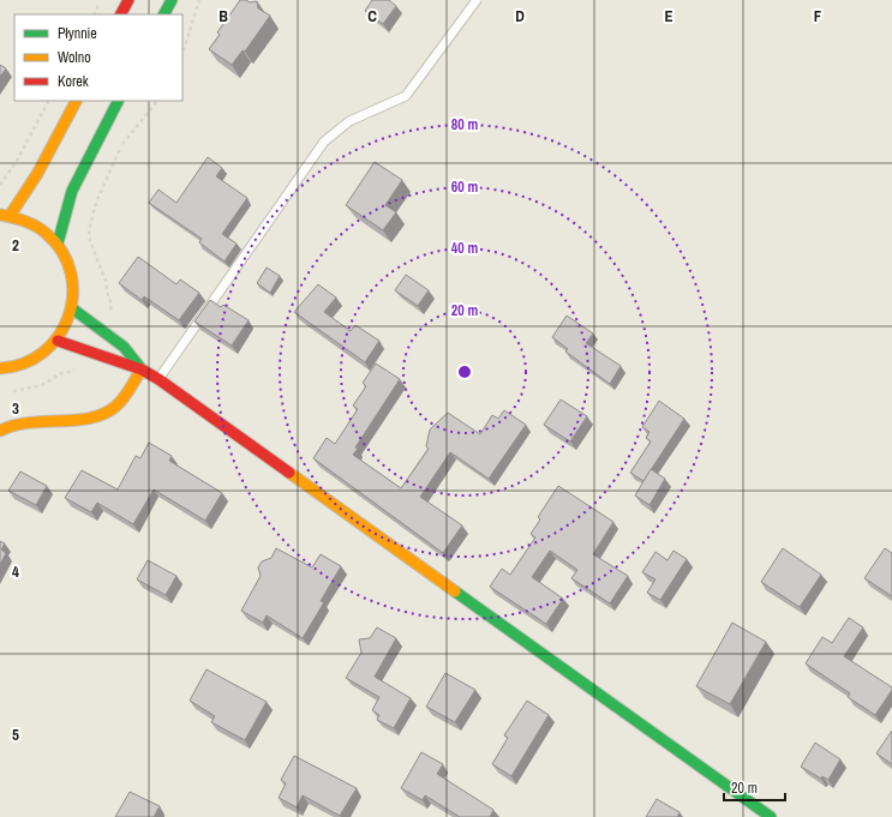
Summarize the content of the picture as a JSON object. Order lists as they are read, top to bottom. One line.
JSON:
{"legend":["Płynnie","Wolno","Korek"],"scale_bar":"20 m","grid":{"columns":["B","C","D","E","F"],"rows":["2","3","4","5"]},"rings":["80 m","60 m","40 m","20 m"]}
